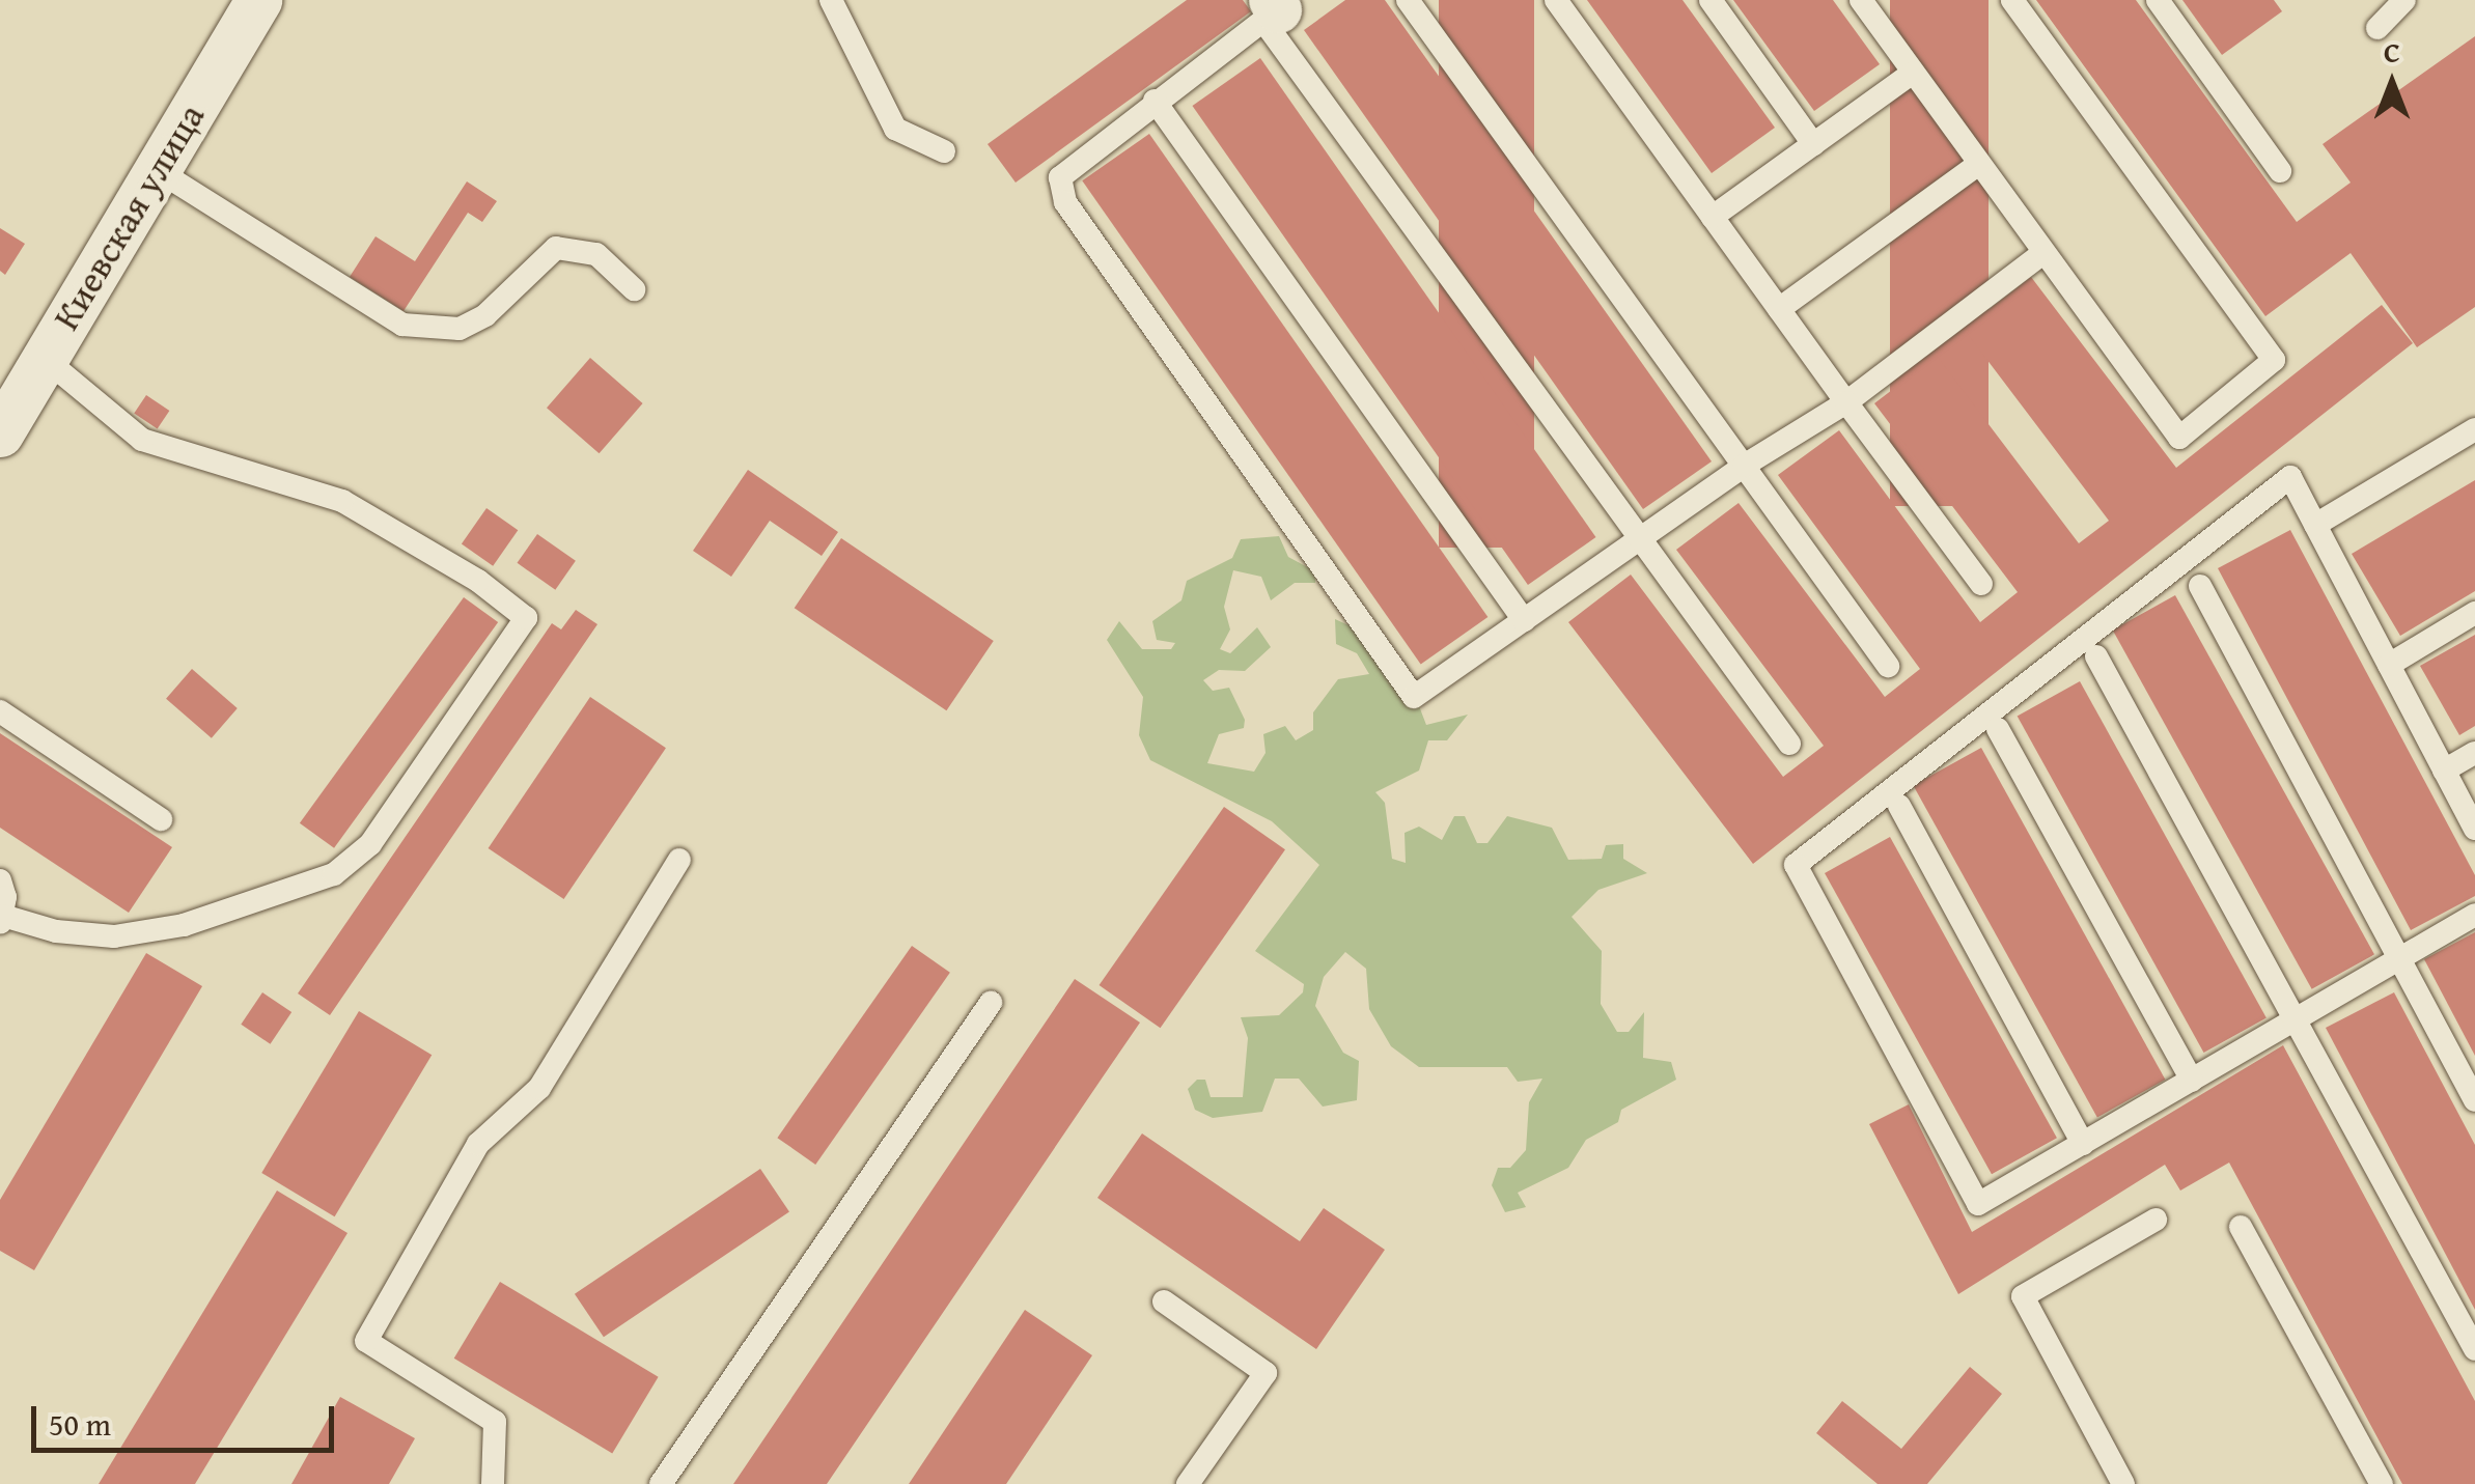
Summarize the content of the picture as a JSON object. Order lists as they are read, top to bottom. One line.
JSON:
{"streets":{"street":["Киевская улица"]},"scale_bar":"50 m","north":"top"}
